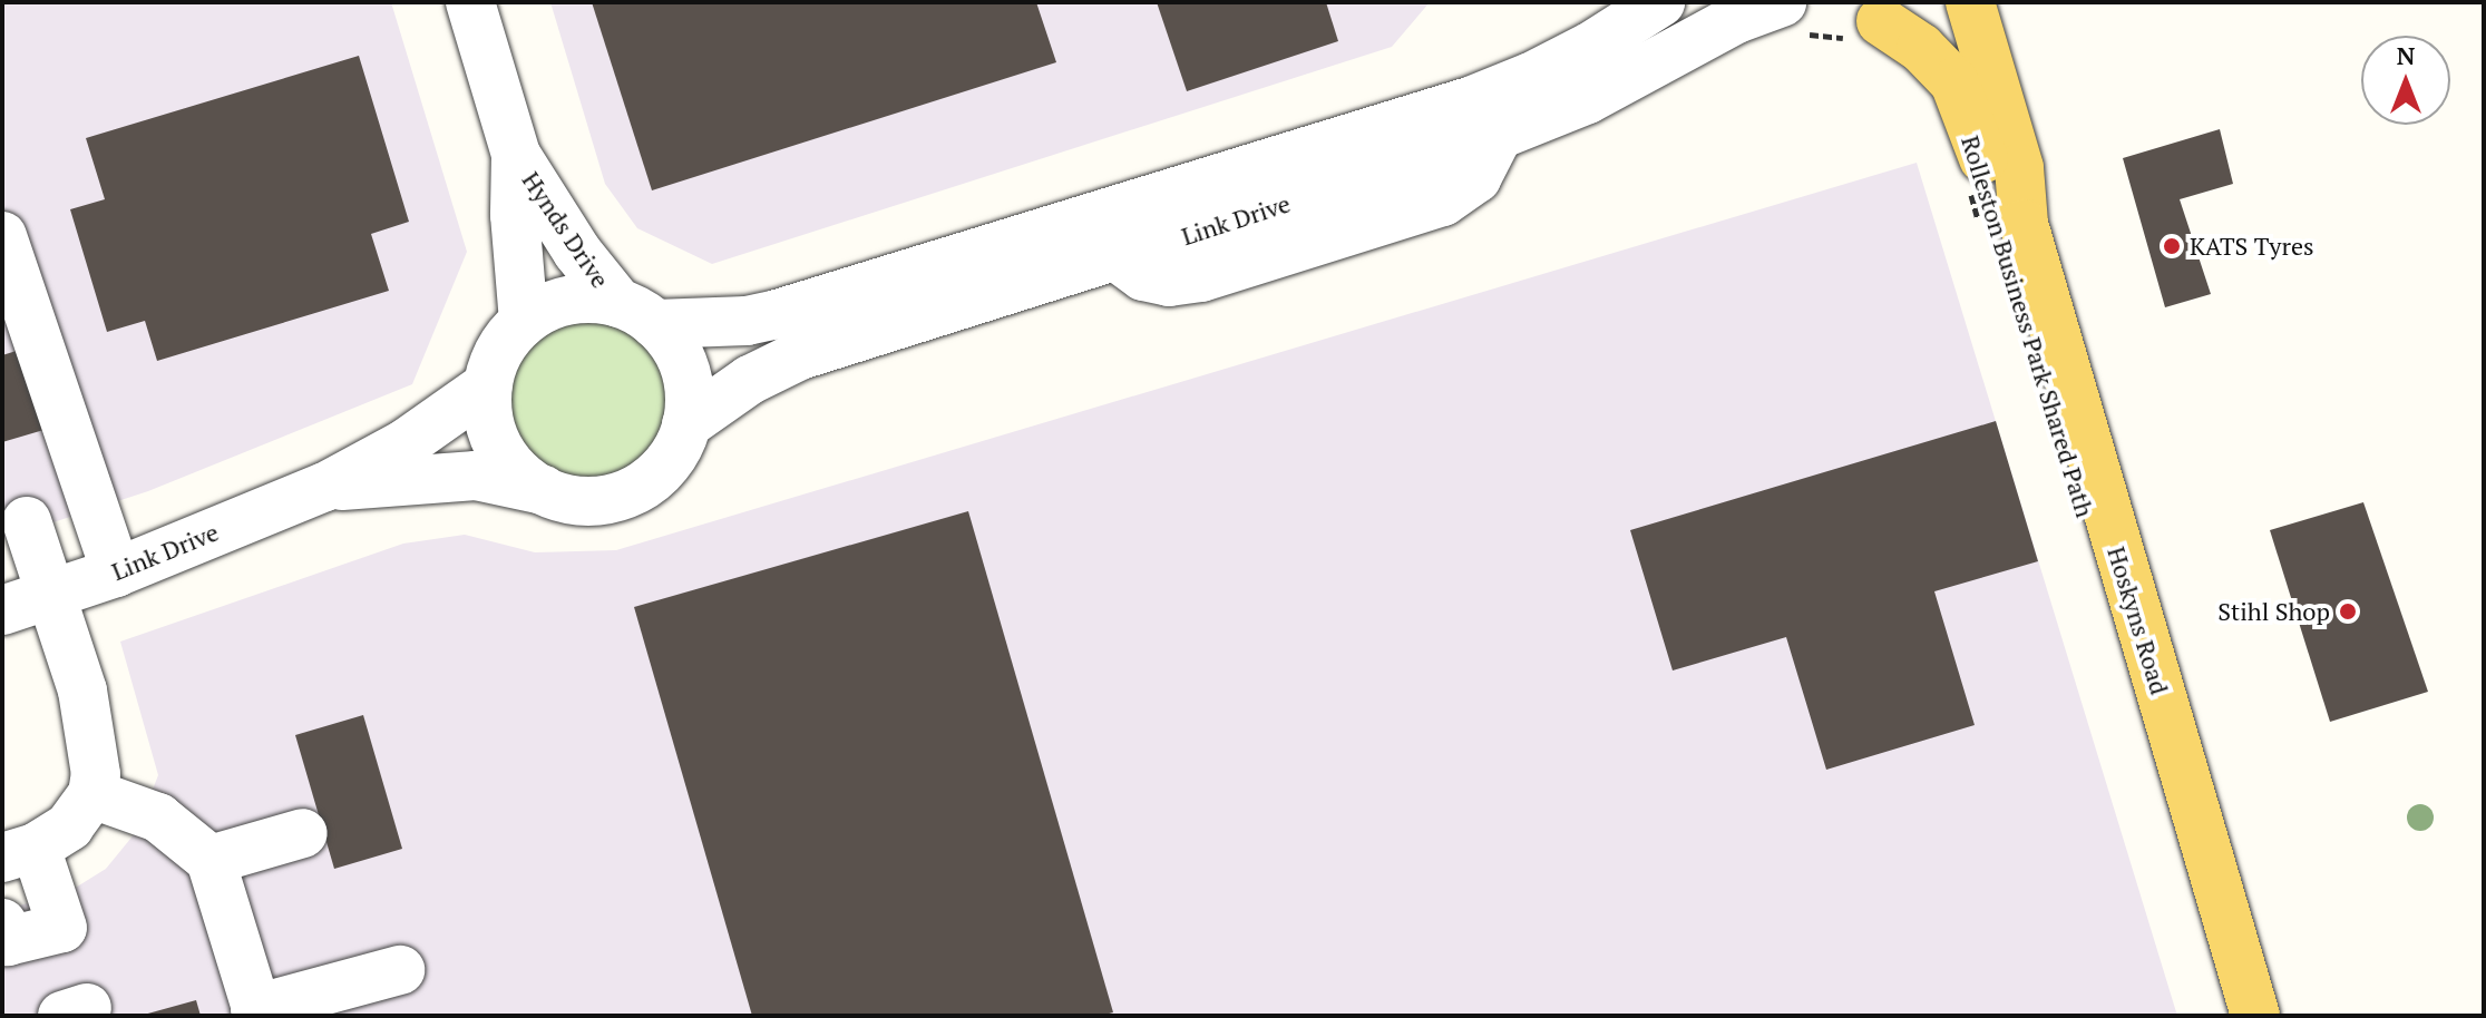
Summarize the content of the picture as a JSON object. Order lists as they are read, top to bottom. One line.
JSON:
{"streets":{"main road":["Hoskyns Road"],"street":["Link Drive","Hynds Drive"],"path":["Rolleston Business Park Shared Path"]},"crossings":[["Link Drive","Hynds Drive"],["Rolleston Business Park Shared Path","Hoskyns Road"]],"places":["KATS Tyres","Stihl Shop"],"north":"top"}
